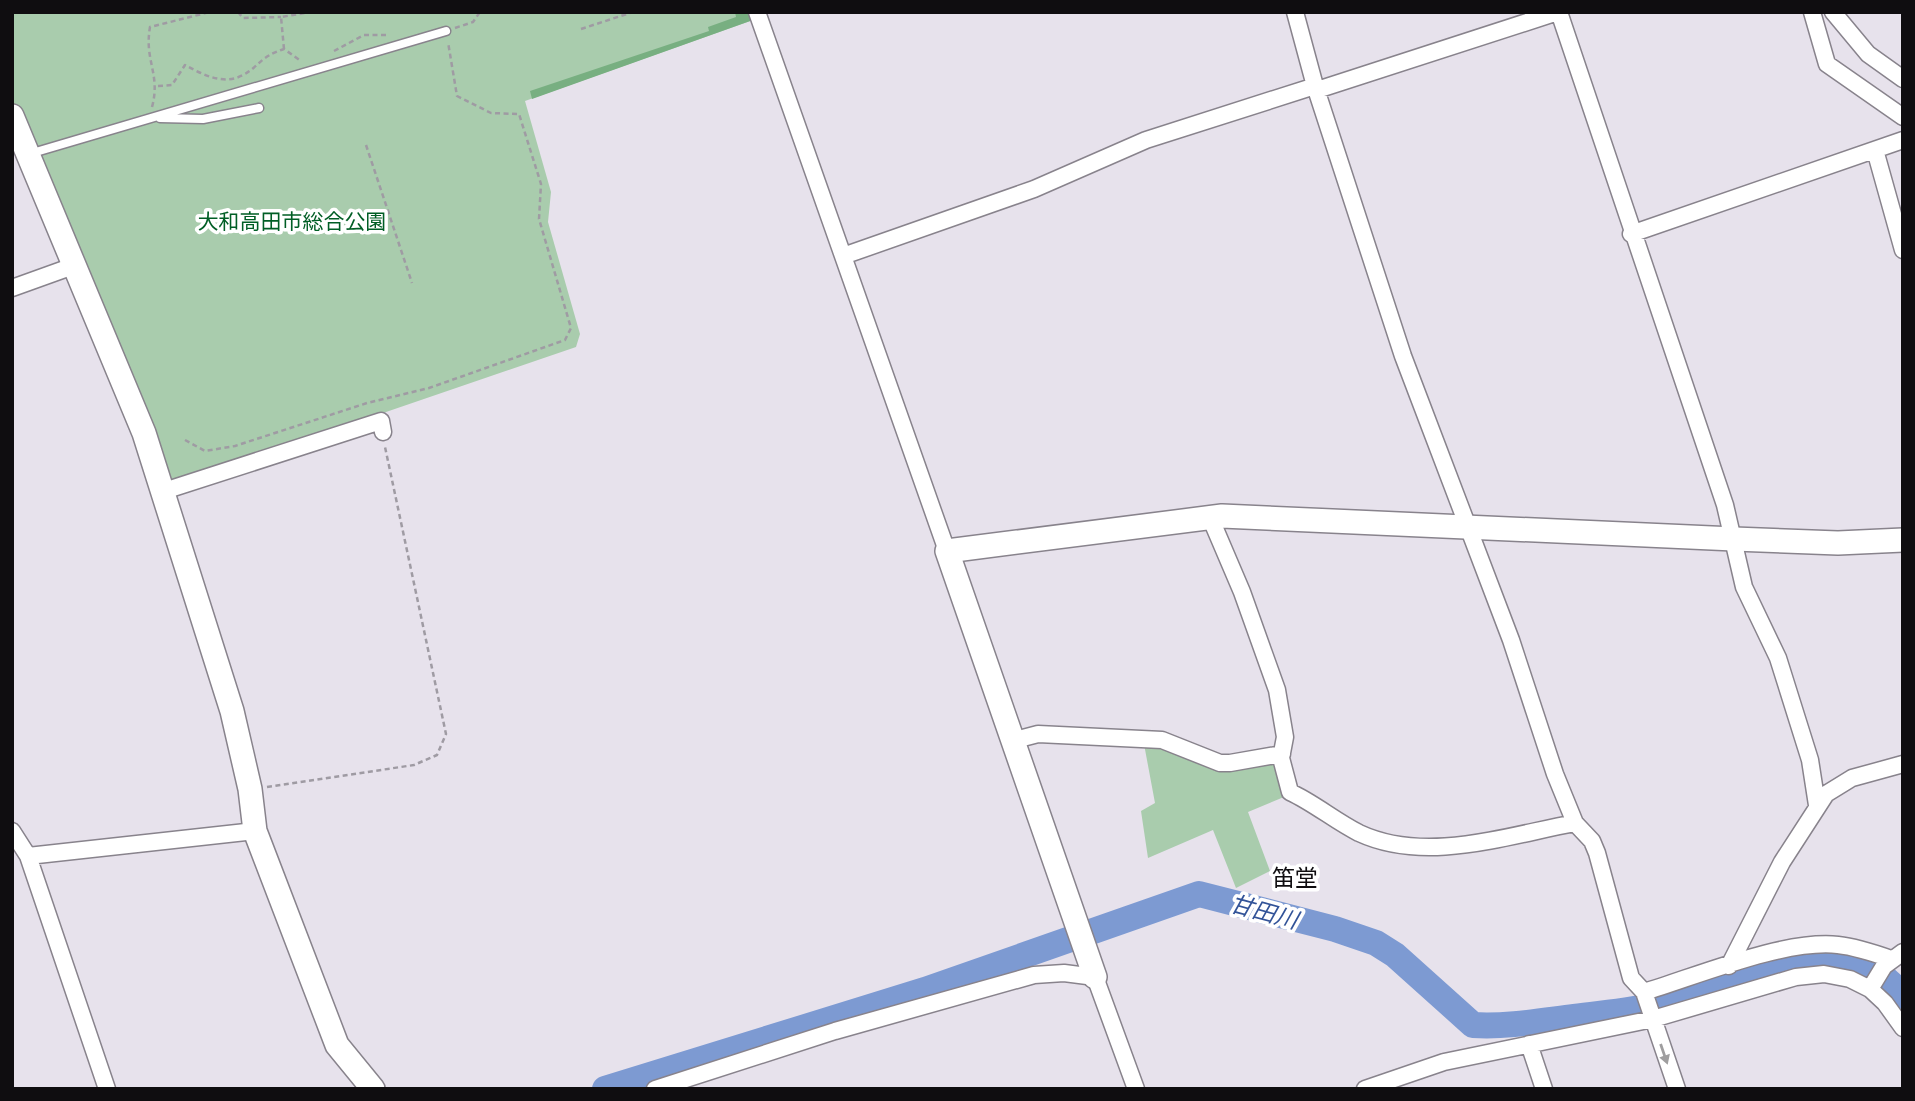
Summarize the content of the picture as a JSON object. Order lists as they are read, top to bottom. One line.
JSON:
{"districts":["笛堂"],"water":["甘田川"],"parks":["大和高田市総合公園"]}
